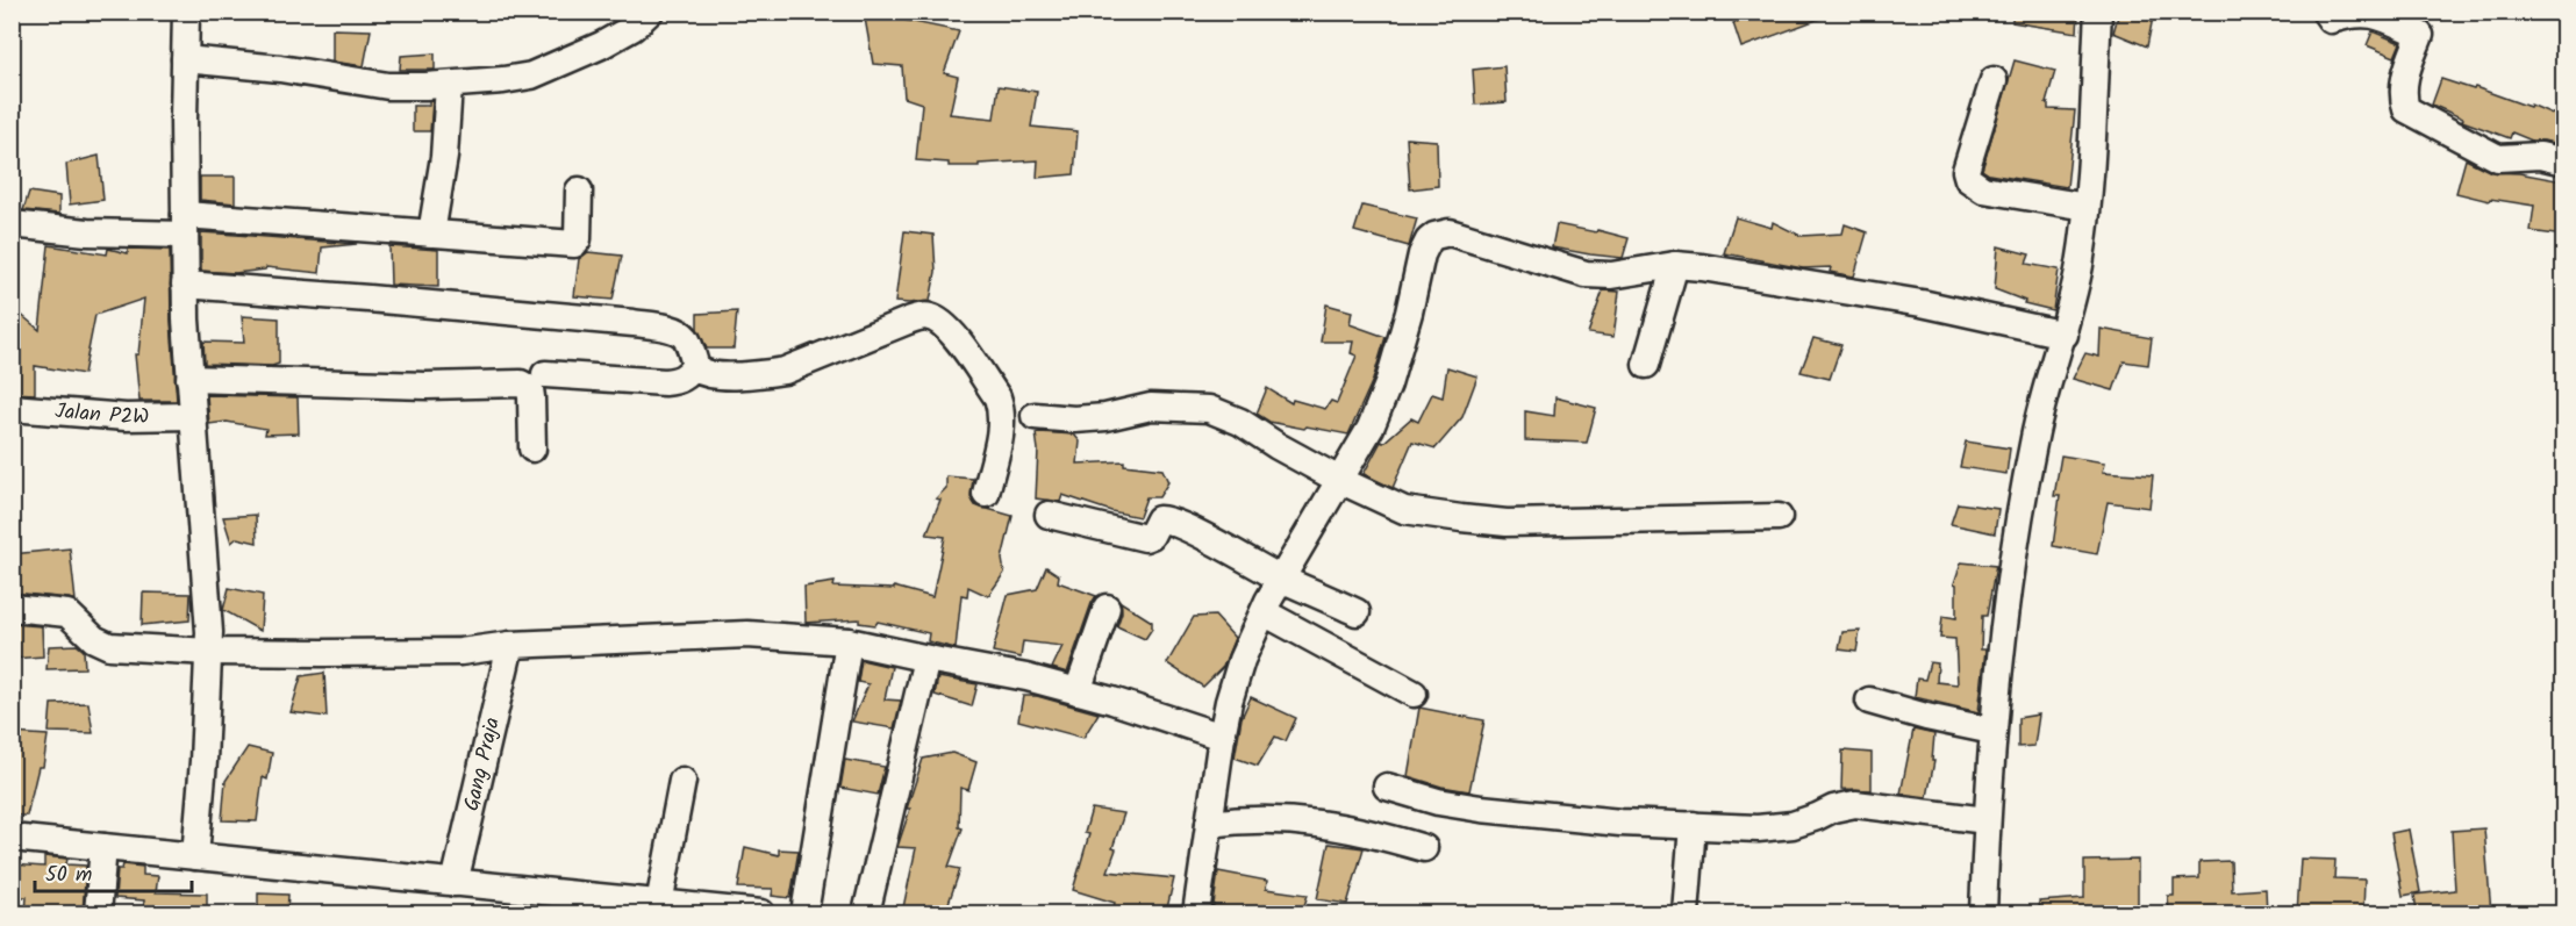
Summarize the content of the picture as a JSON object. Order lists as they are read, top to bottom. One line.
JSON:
{"streets":{"street":["Jalan P2W","Gang Praja"]},"scale_bar":"50 m"}
